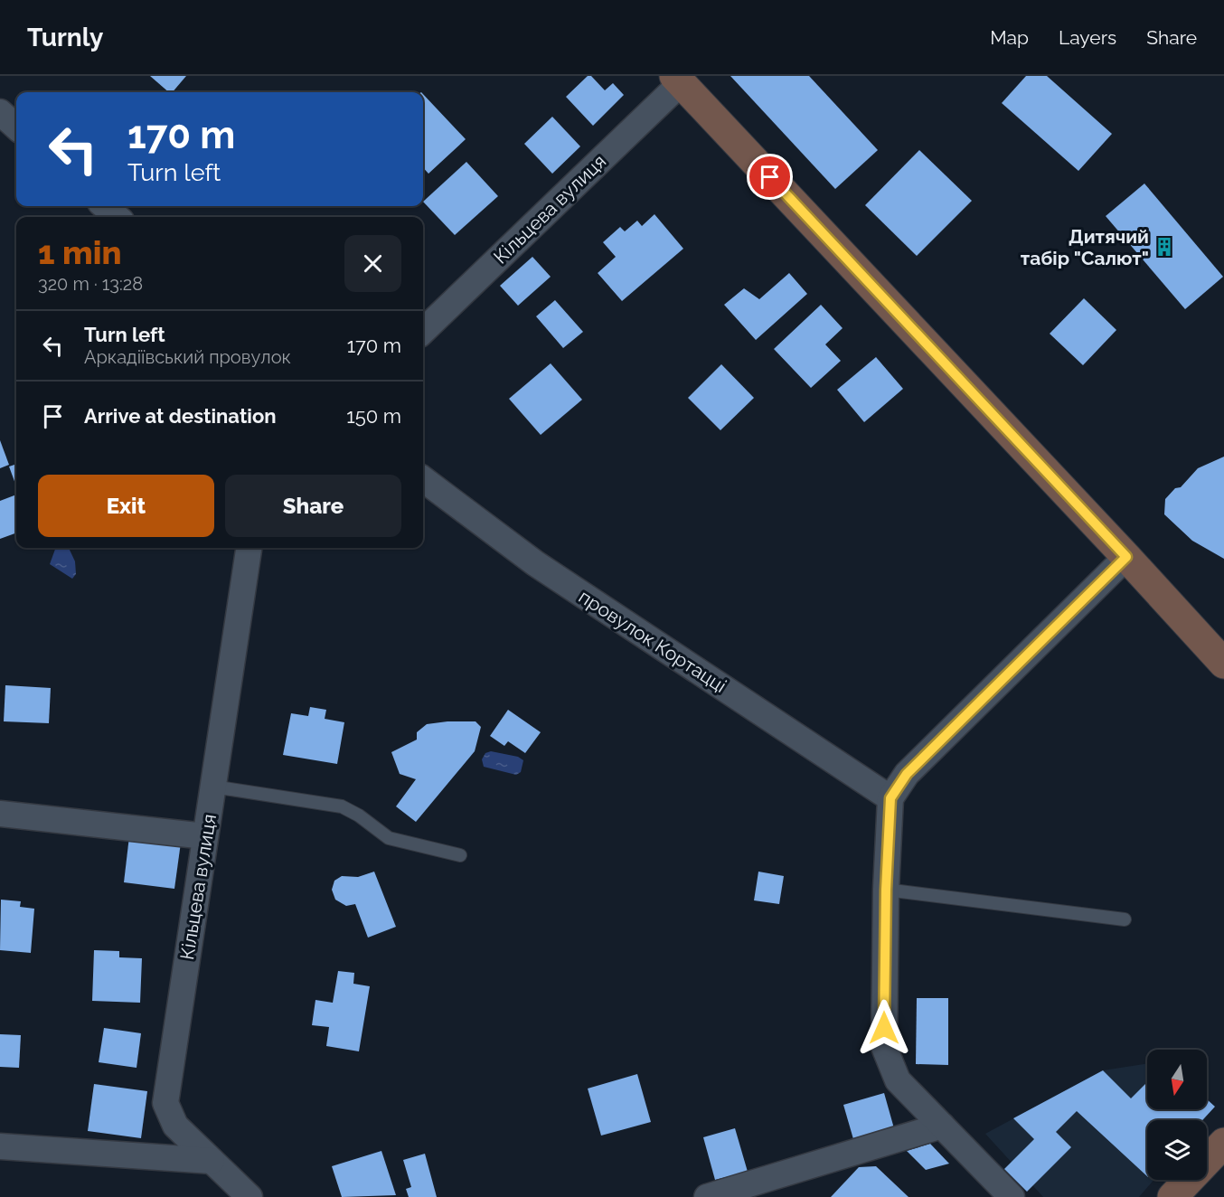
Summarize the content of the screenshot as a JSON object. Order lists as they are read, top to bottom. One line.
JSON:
{"streets":{"street":["Кільцева вулиця","провулок Кортацці"]},"places":{"building":["Дитячий табір \"Салют\""]},"north":"bottom","page":{"header":"Turnly","nav":["Map","Layers","Share"],"turn":["170 m","Turn left"],"heading":["1 min","320 m · 13:28"],"list":[{"name":"Turn left","note":"Аркадіївський провулок","value":"170 m"},{"name":"Arrive at destination","value":"150 m"}],"buttons":["Exit","Share"]}}
